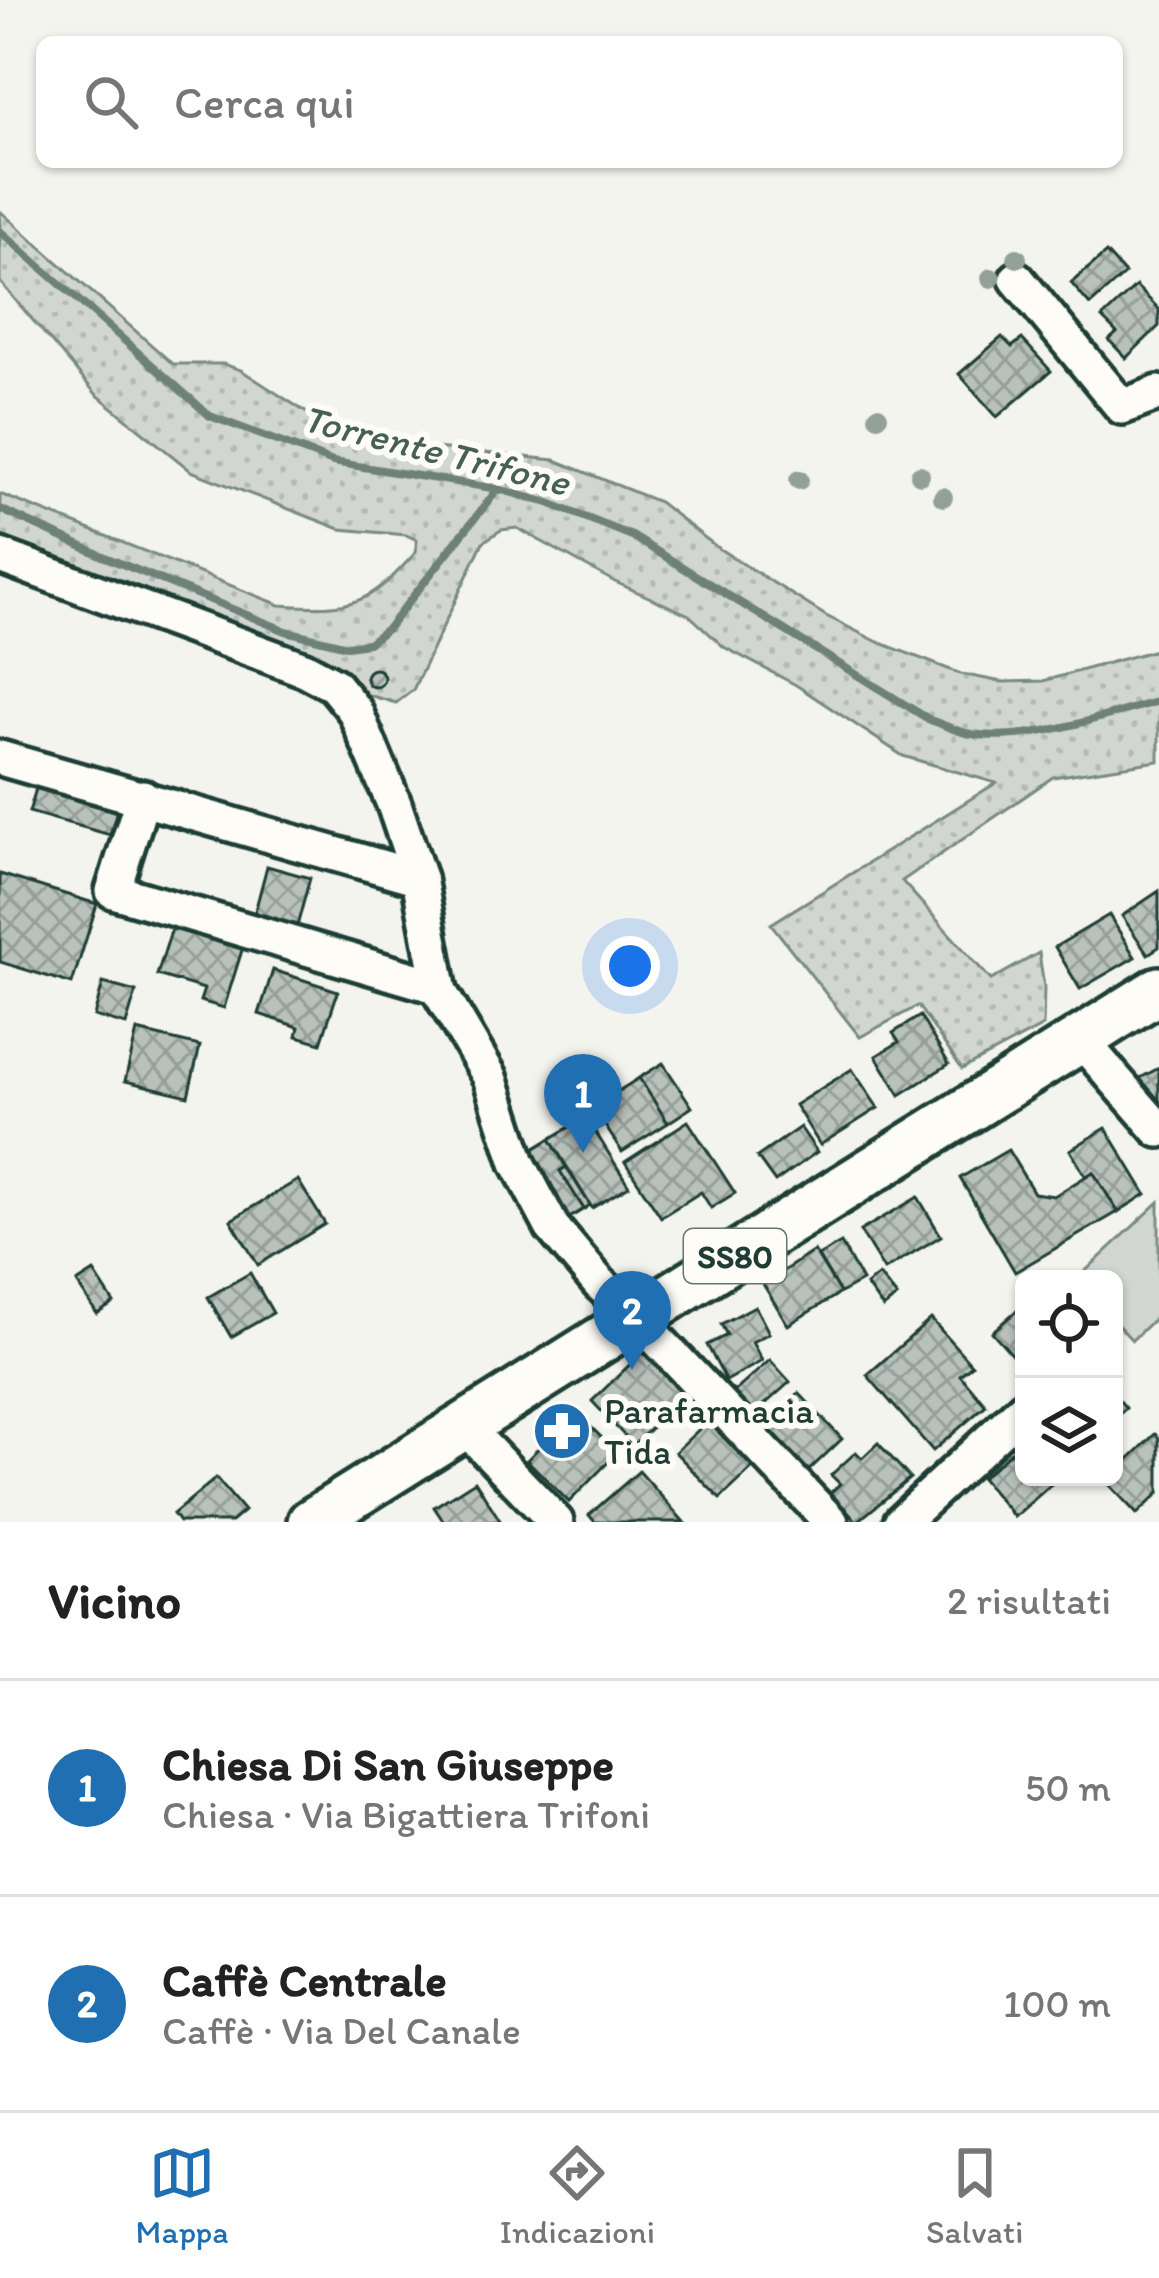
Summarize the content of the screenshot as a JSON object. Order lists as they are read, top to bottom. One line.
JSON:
{"streets":{"main road":["SS80"]},"water":["Torrente Trifone"],"places":{"pharmacy":["Parafarmacia Tida"]},"page":{"search":"Cerca qui","pins":["1","2"],"heading":["Vicino","2 risultati"],"list":[{"mark":"1","name":"Chiesa Di San Giuseppe","note":"Chiesa · Via Bigattiera Trifoni","value":"50 m"},{"mark":"2","name":"Caffè Centrale","note":"Caffè · Via Del Canale","value":"100 m"}],"nav":["Mappa","Indicazioni","Salvati"]}}
